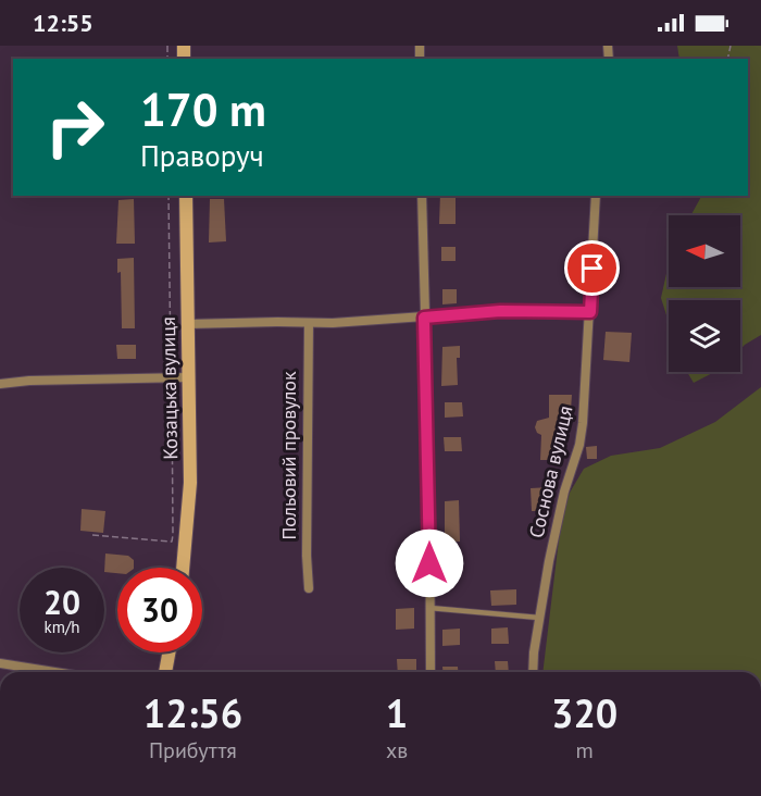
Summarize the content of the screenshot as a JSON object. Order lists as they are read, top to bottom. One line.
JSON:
{"streets":{"main road":["Козацька вулиця"],"street":["Польовий провулок","Соснова вулиця"]},"north":"left","page":{"status":"12:55","turn":["170 m","Праворуч"],"speed":"20 km/h","limit":"30","eta":["12:56","Прибуття","1","хв","320","m"]}}
